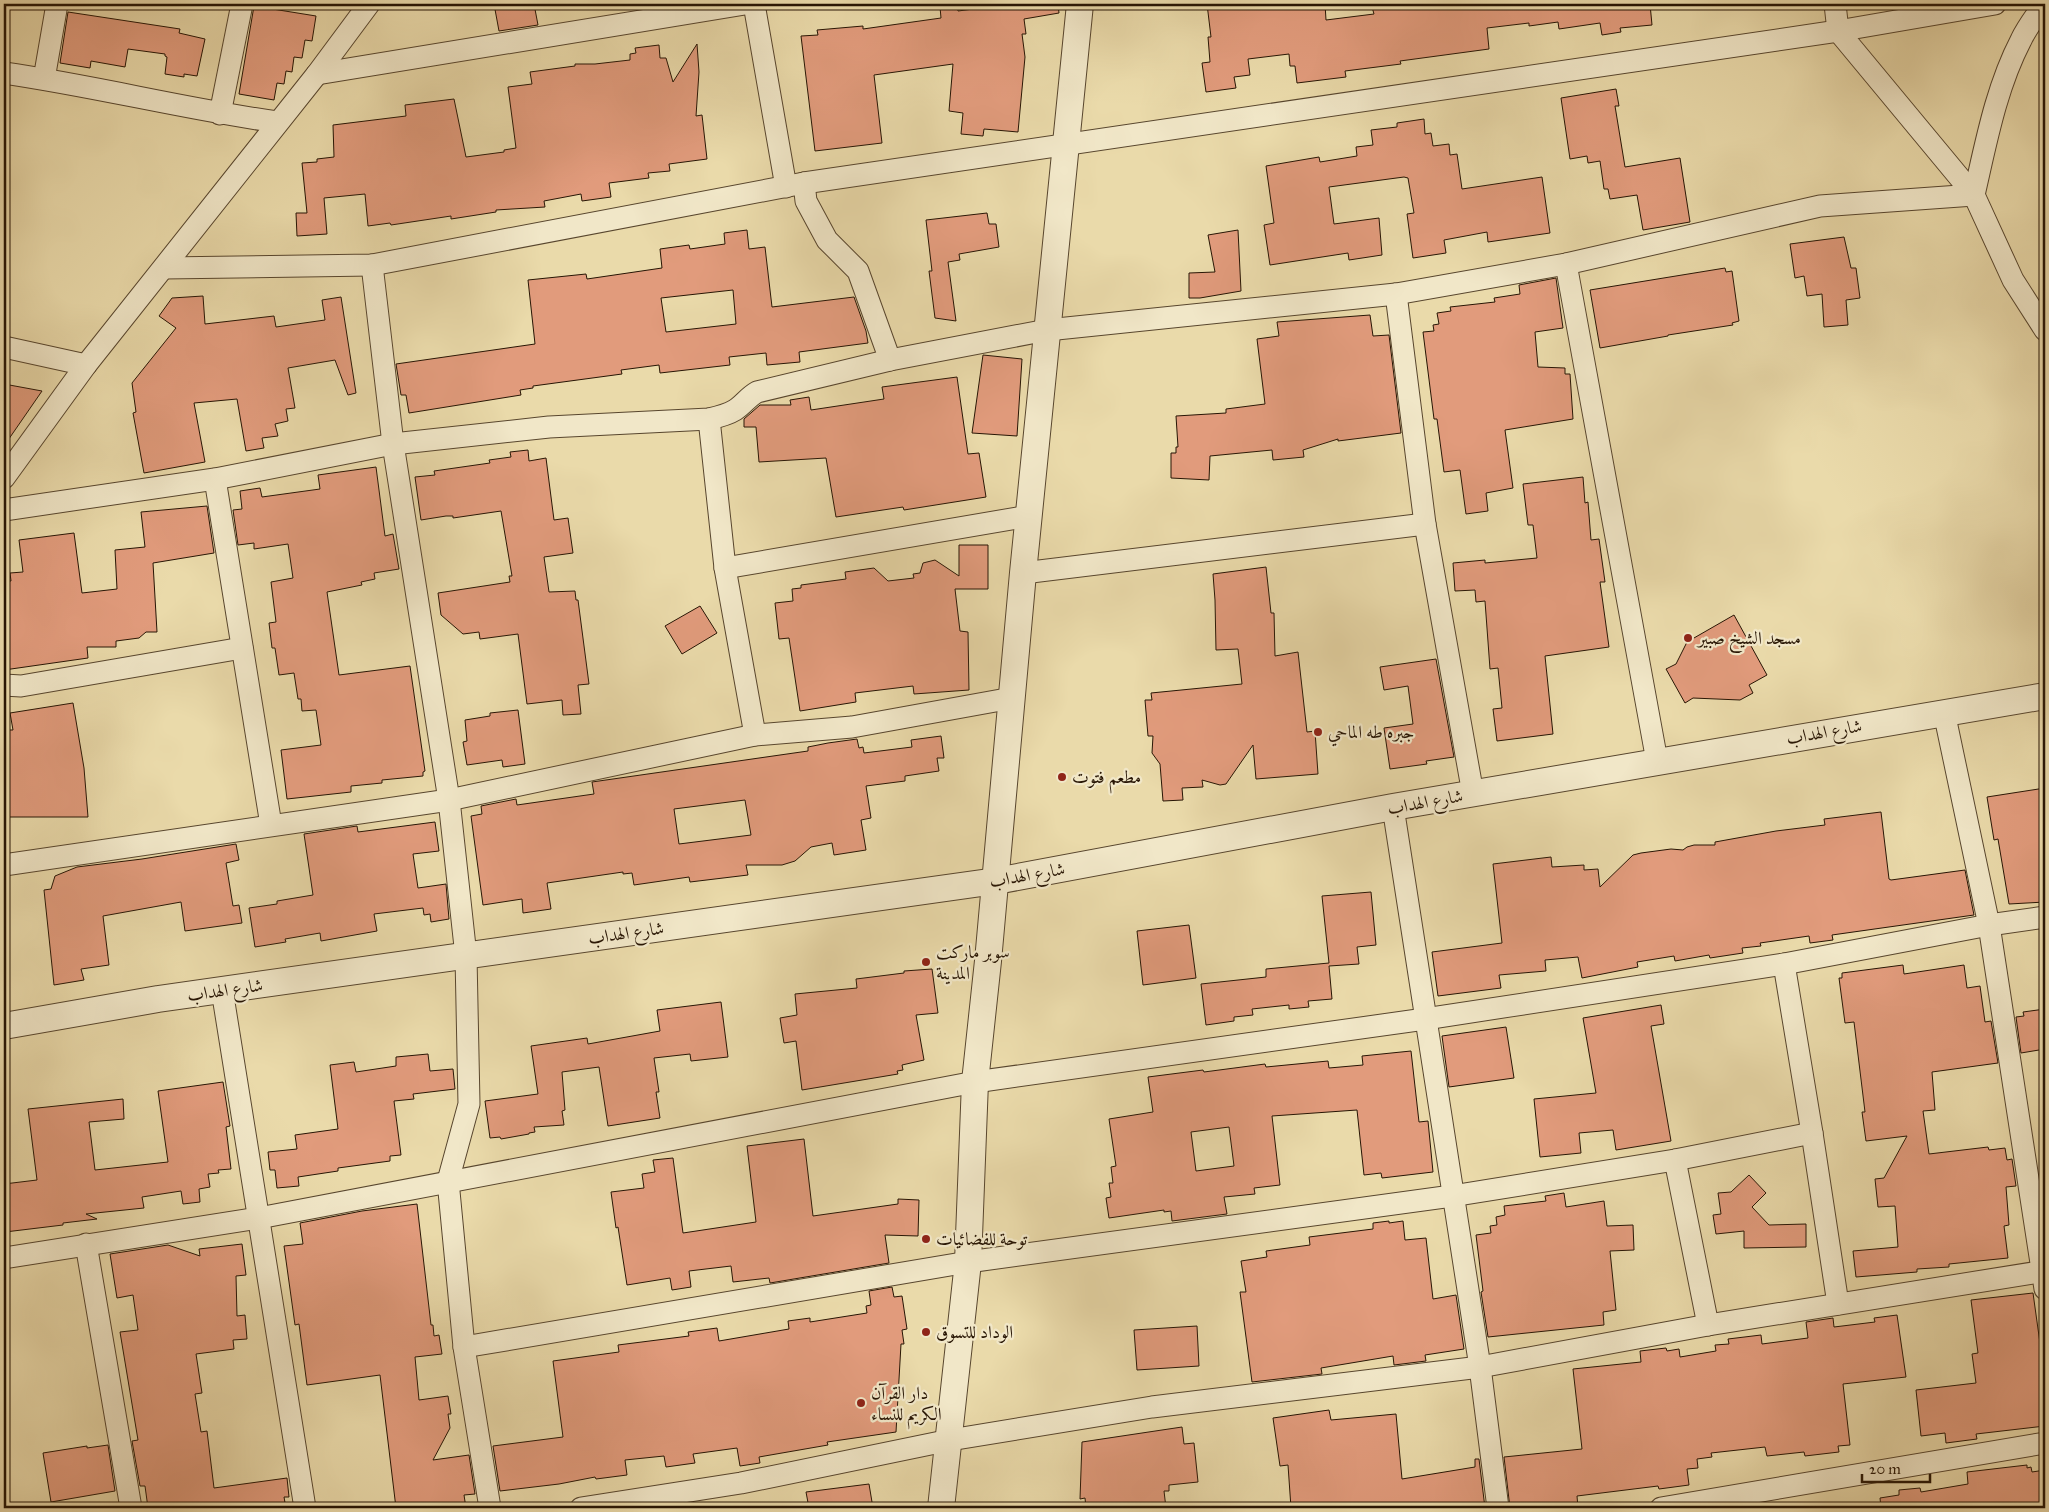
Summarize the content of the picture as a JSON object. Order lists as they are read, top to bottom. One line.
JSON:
{"streets":{"street":["شارع الهداب"]},"places":["مسجد الشيخ صبير","جبره طه الماحي","مطعم فتوت","سوبر ماركت المدينة","توحة للفضائيات","الوداد للتسوق","دار القرآن الكريم للنساء"],"scale_bar":"20 m"}
